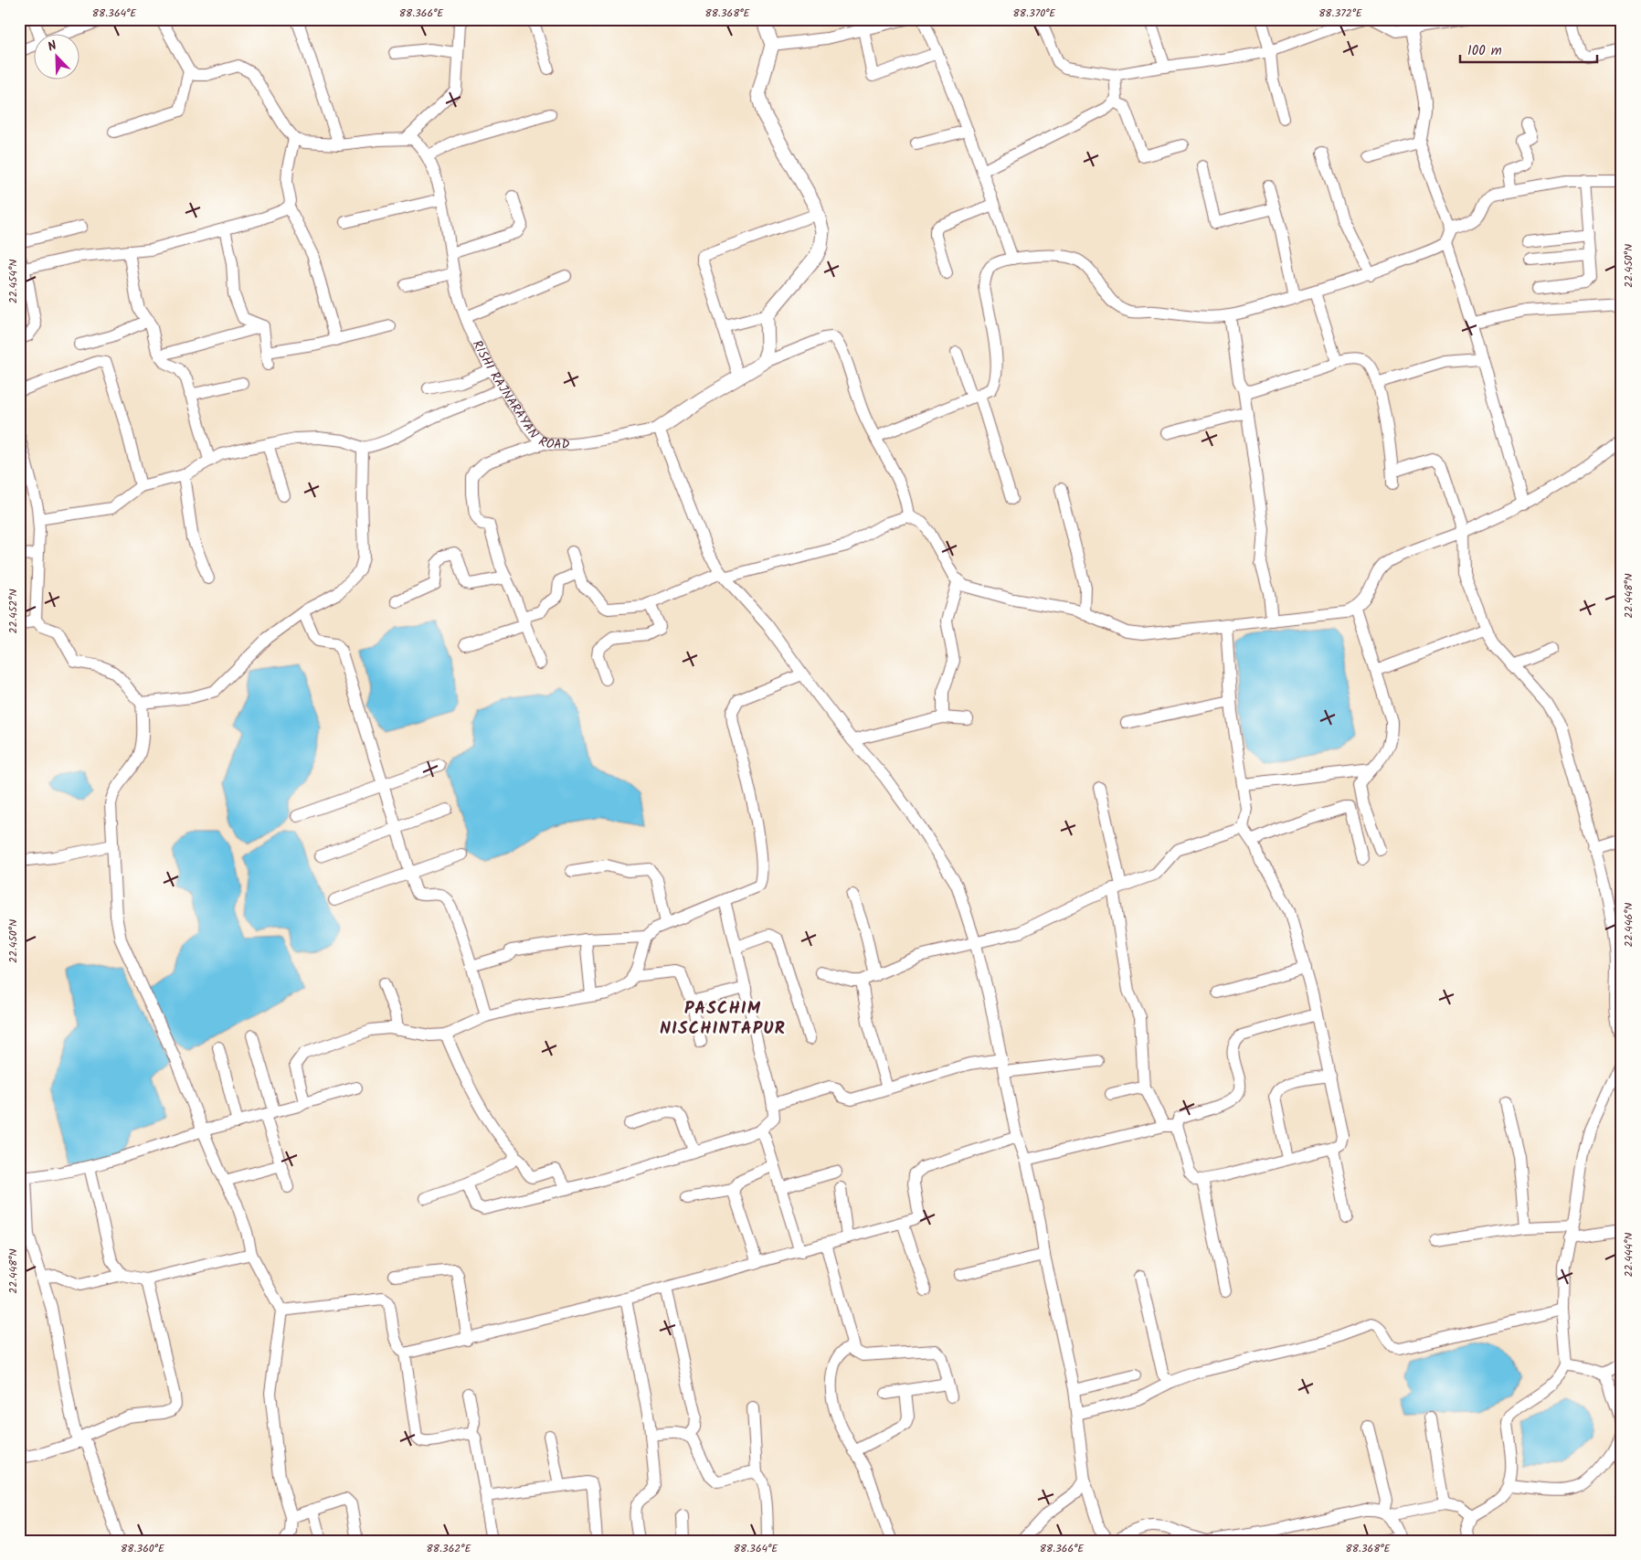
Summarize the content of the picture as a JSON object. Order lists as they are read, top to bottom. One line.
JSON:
{"streets":{"main road":["RISHI RAJNARAYAN ROAD"]},"districts":["PASCHIM NISCHINTAPUR"],"scale_bar":"100 m","north":"top left","coordinates":["88.364°E","88.366°E","88.368°E","88.370°E","88.372°E","22.450°N","22.454°N","22.448°N","22.452°N","22.446°N","22.444°N","88.360°E","88.362°E"]}
